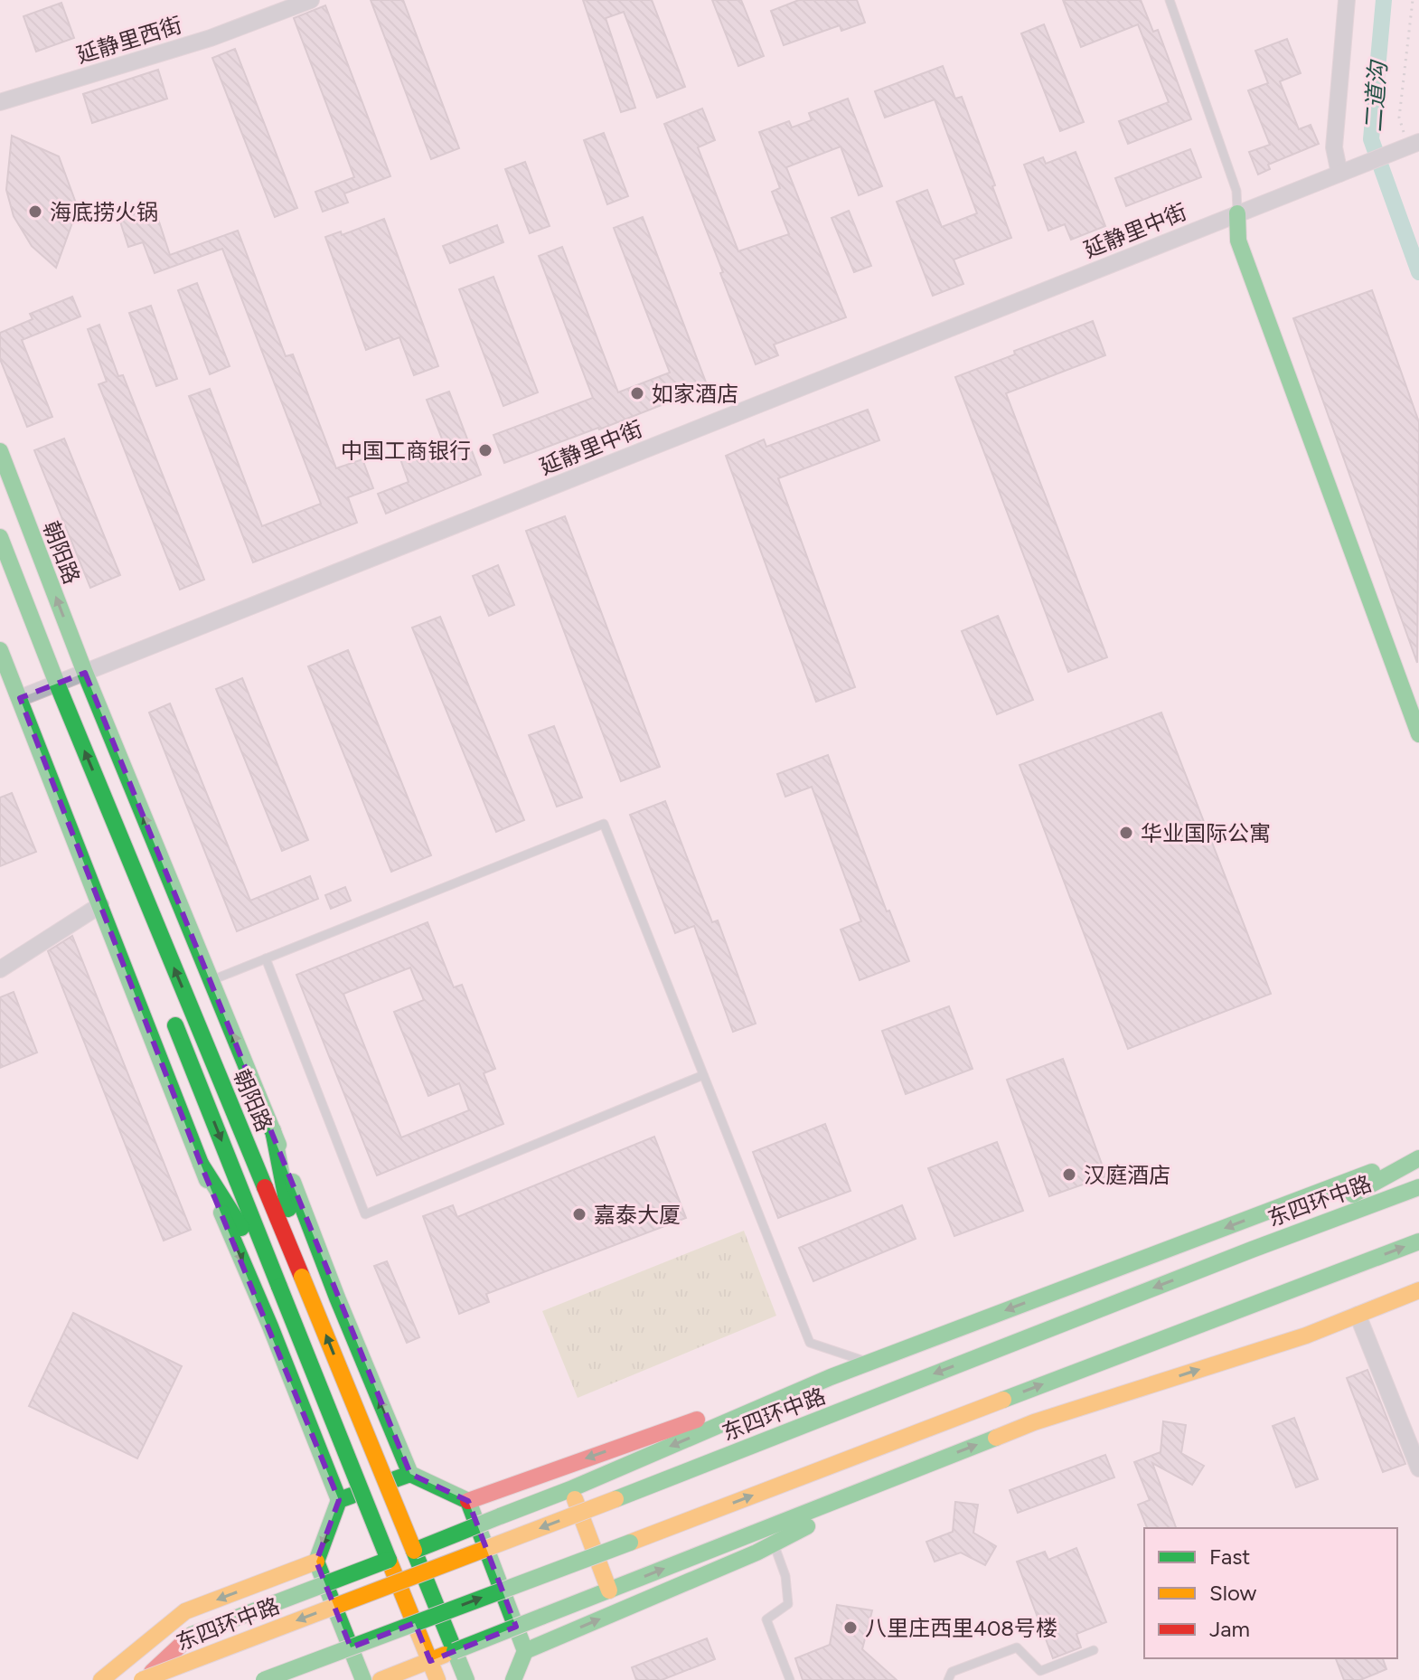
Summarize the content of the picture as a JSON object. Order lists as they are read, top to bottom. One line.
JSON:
{"streets":{"main road":["朝阳路","东四环中路"],"street":["延静里西街","延静里中街"]},"crossings":[["延静里中街","朝阳路"],["朝阳路","东四环中路"]],"water":["二道沟"],"places":["海底捞火锅","如家酒店","中国工商银行","华业国际公寓","汉庭酒店","嘉泰大厦","八里庄西里408号楼"],"legend":["Fast","Slow","Jam"]}
